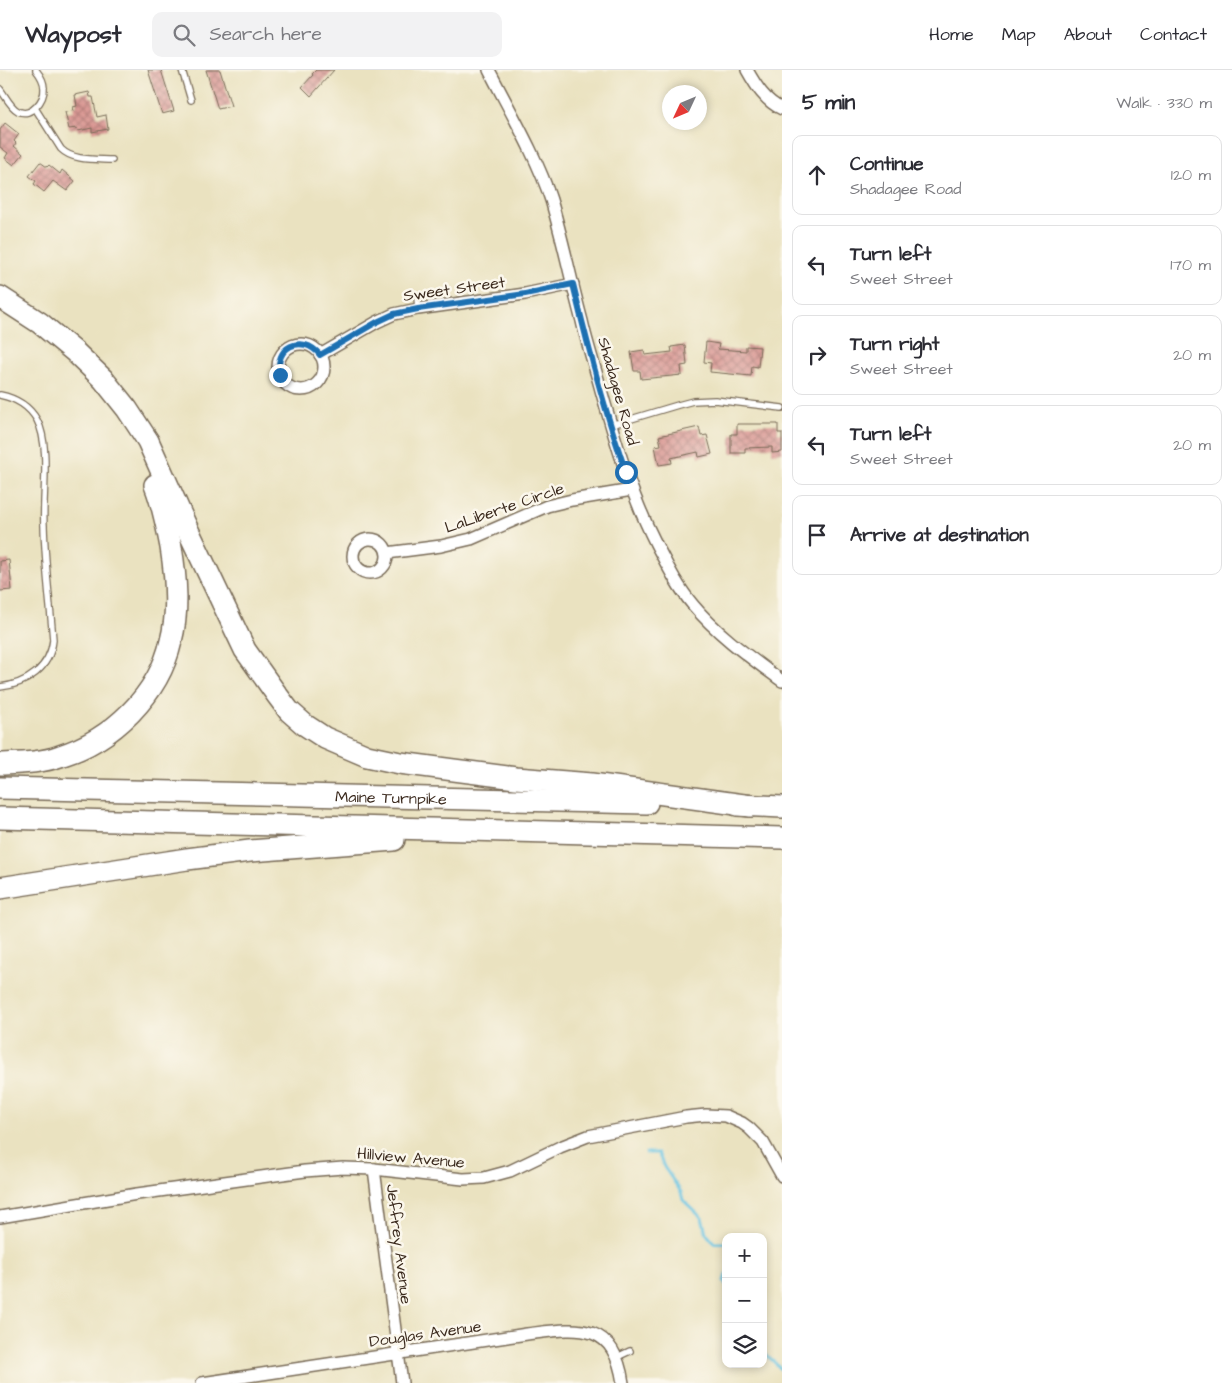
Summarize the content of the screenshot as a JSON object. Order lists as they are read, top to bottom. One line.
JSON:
{"streets":{"highway":["Maine Turnpike"],"street":["Sweet Street","Shadagee Road","LaLiberte Circle","Hillview Avenue","Jeffrey Avenue","Douglas Avenue"]},"crossings":[["Sweet Street","Shadagee Road"],["Shadagee Road","LaLiberte Circle"],["Hillview Avenue","Jeffrey Avenue"],["Jeffrey Avenue","Douglas Avenue"]],"north":"bottom left","page":{"header":"Waypost","search":"Search here","nav":["Home","Map","About","Contact"],"heading":["5 min","Walk · 330 m"],"list":[["Continue","Shadagee Road","120 m"],["Turn left","Sweet Street","170 m"],["Turn right","Sweet Street","20 m"],["Turn left","Sweet Street","20 m"],"Arrive at destination"],"map_buttons":["+","−"]}}
